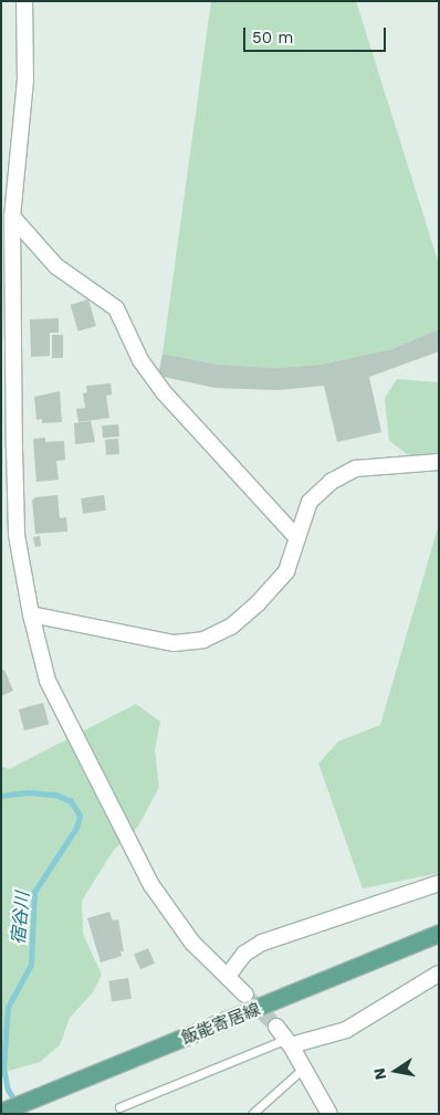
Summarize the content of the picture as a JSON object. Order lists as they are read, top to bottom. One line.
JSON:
{"streets":{"main road":["飯能寄居線"]},"water":["宿谷川"],"scale_bar":"50 m","north":"left"}
